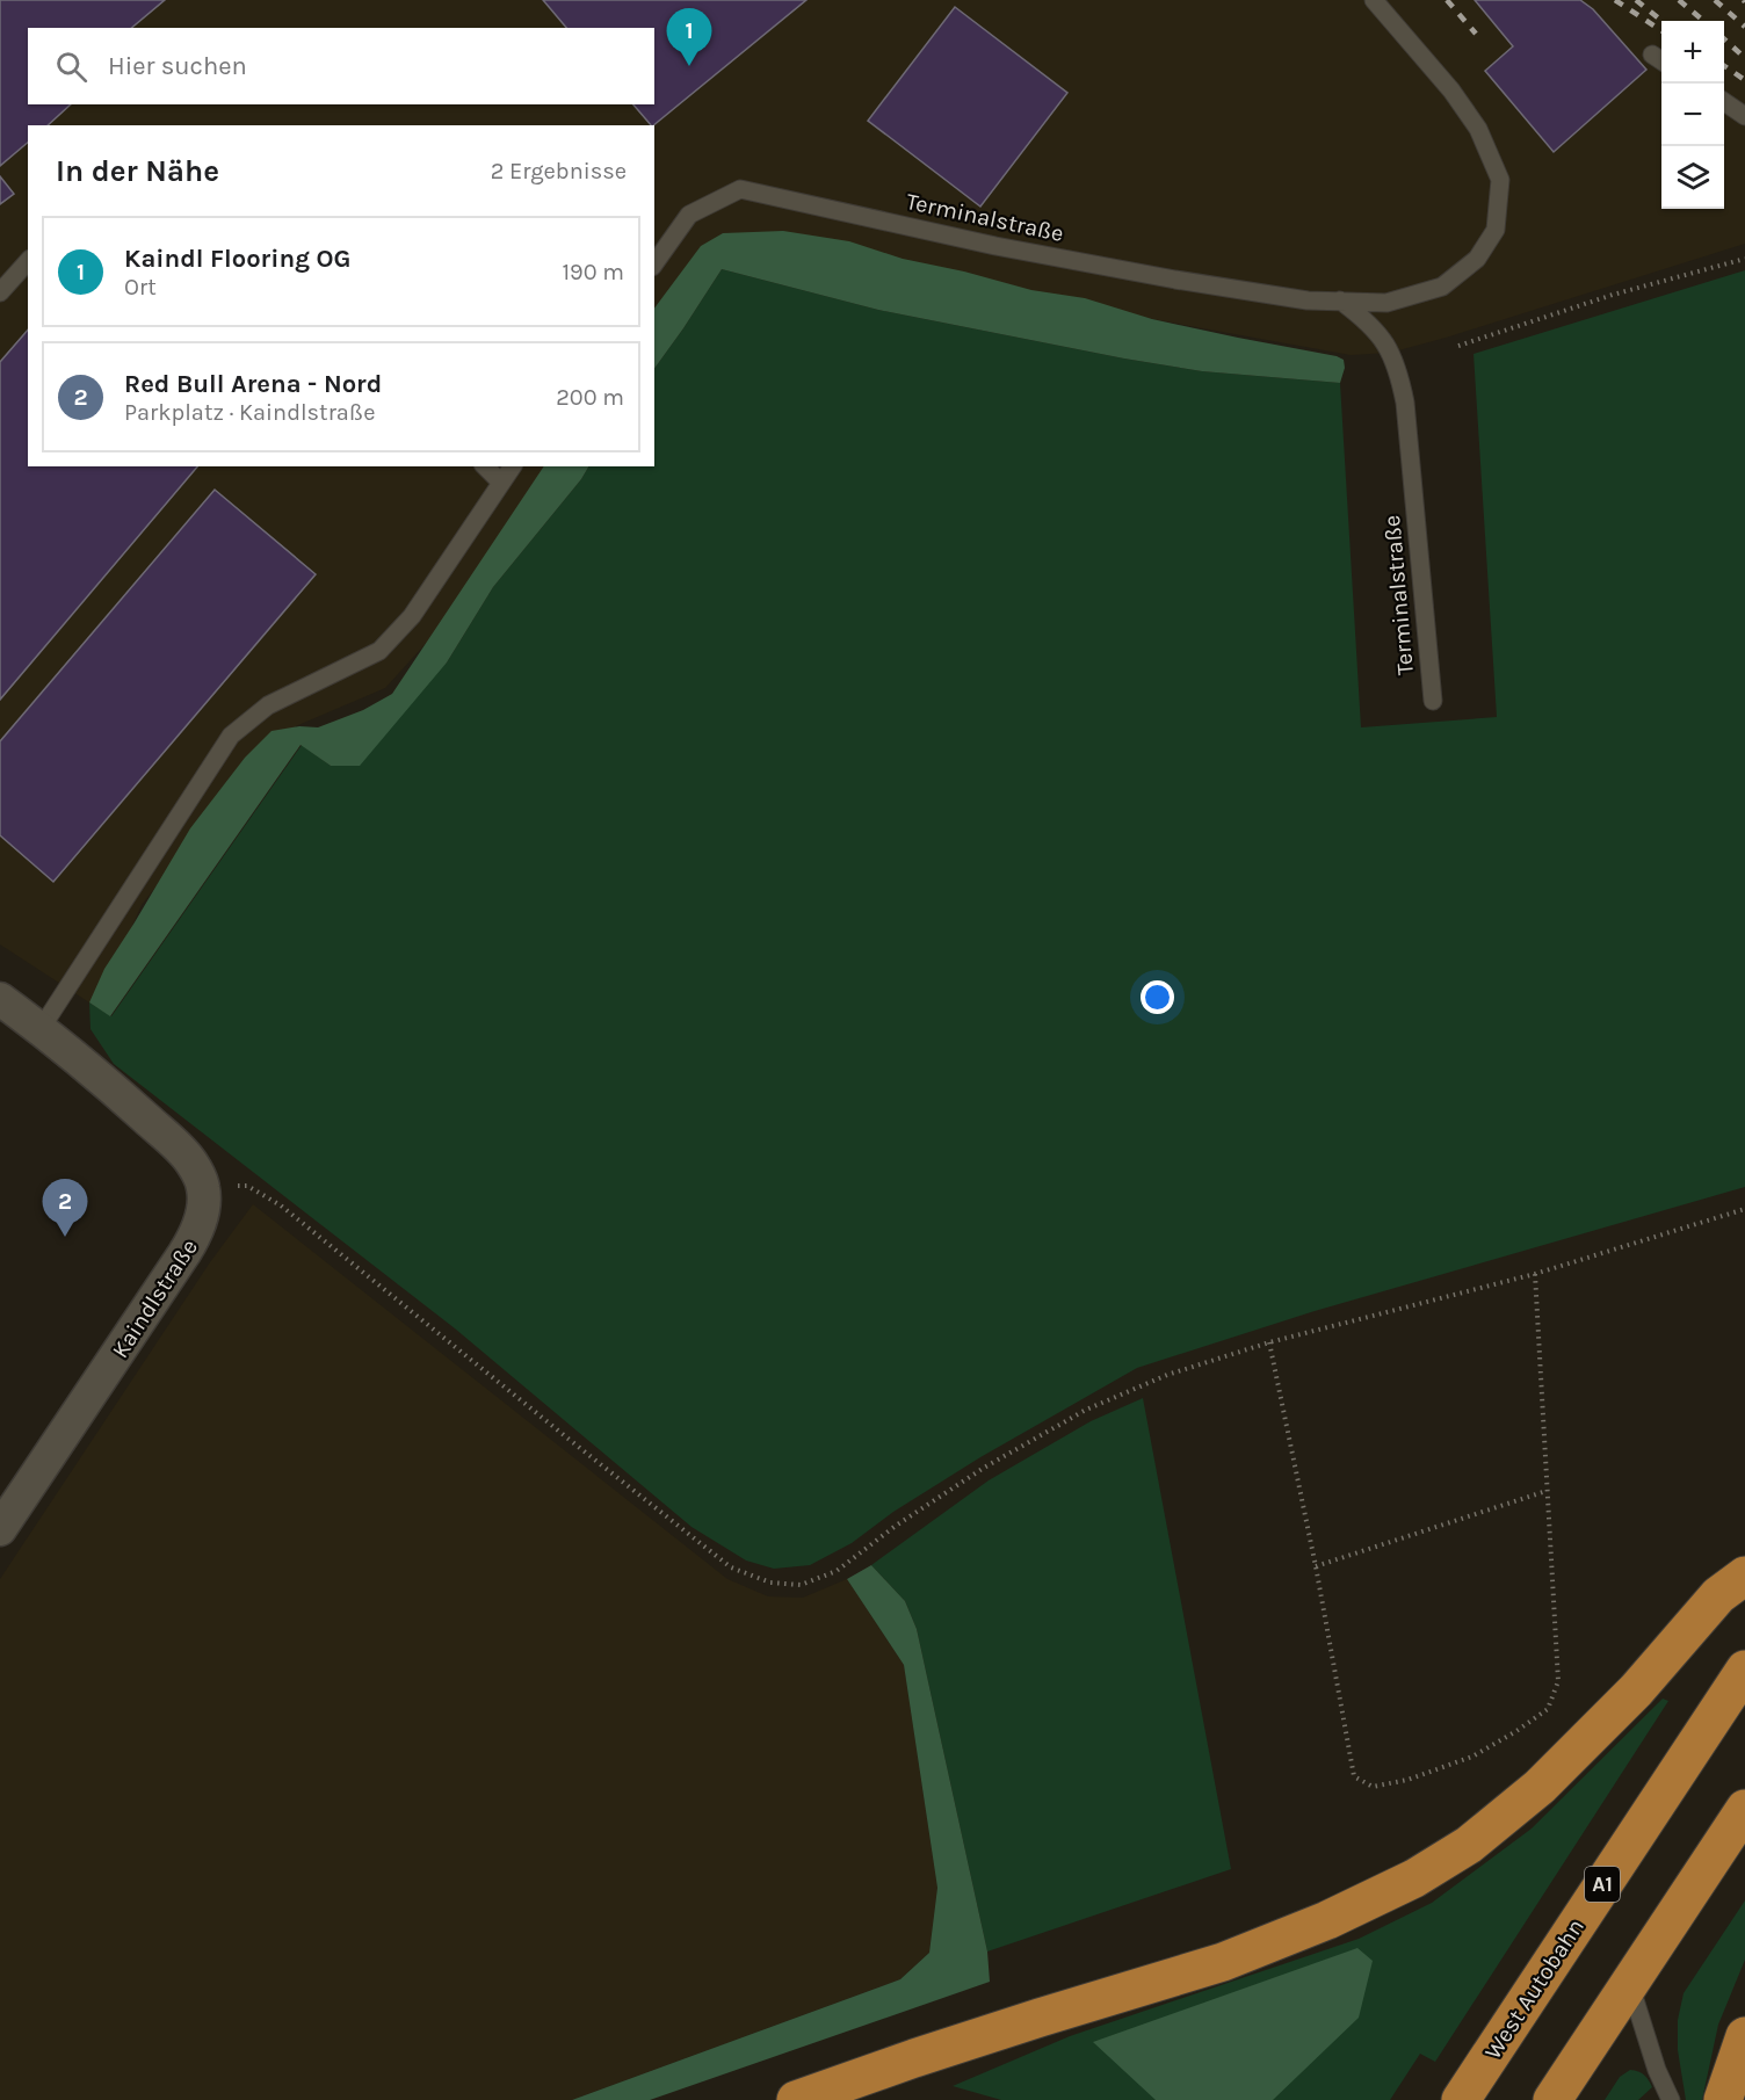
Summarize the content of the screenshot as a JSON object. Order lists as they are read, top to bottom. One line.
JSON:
{"streets":{"highway":["A1","West Autobahn"],"street":["Kaindlstraße"],"lane":["Terminalstraße"]},"page":{"pins":["1","2"],"map_buttons":["+","−"],"search":"Hier suchen","heading":["In der Nähe","2 Ergebnisse"],"list":[{"mark":"1","name":"Kaindl Flooring OG","note":"Ort","value":"190 m"},{"mark":"2","name":"Red Bull Arena - Nord","note":"Parkplatz · Kaindlstraße","value":"200 m"}]}}
